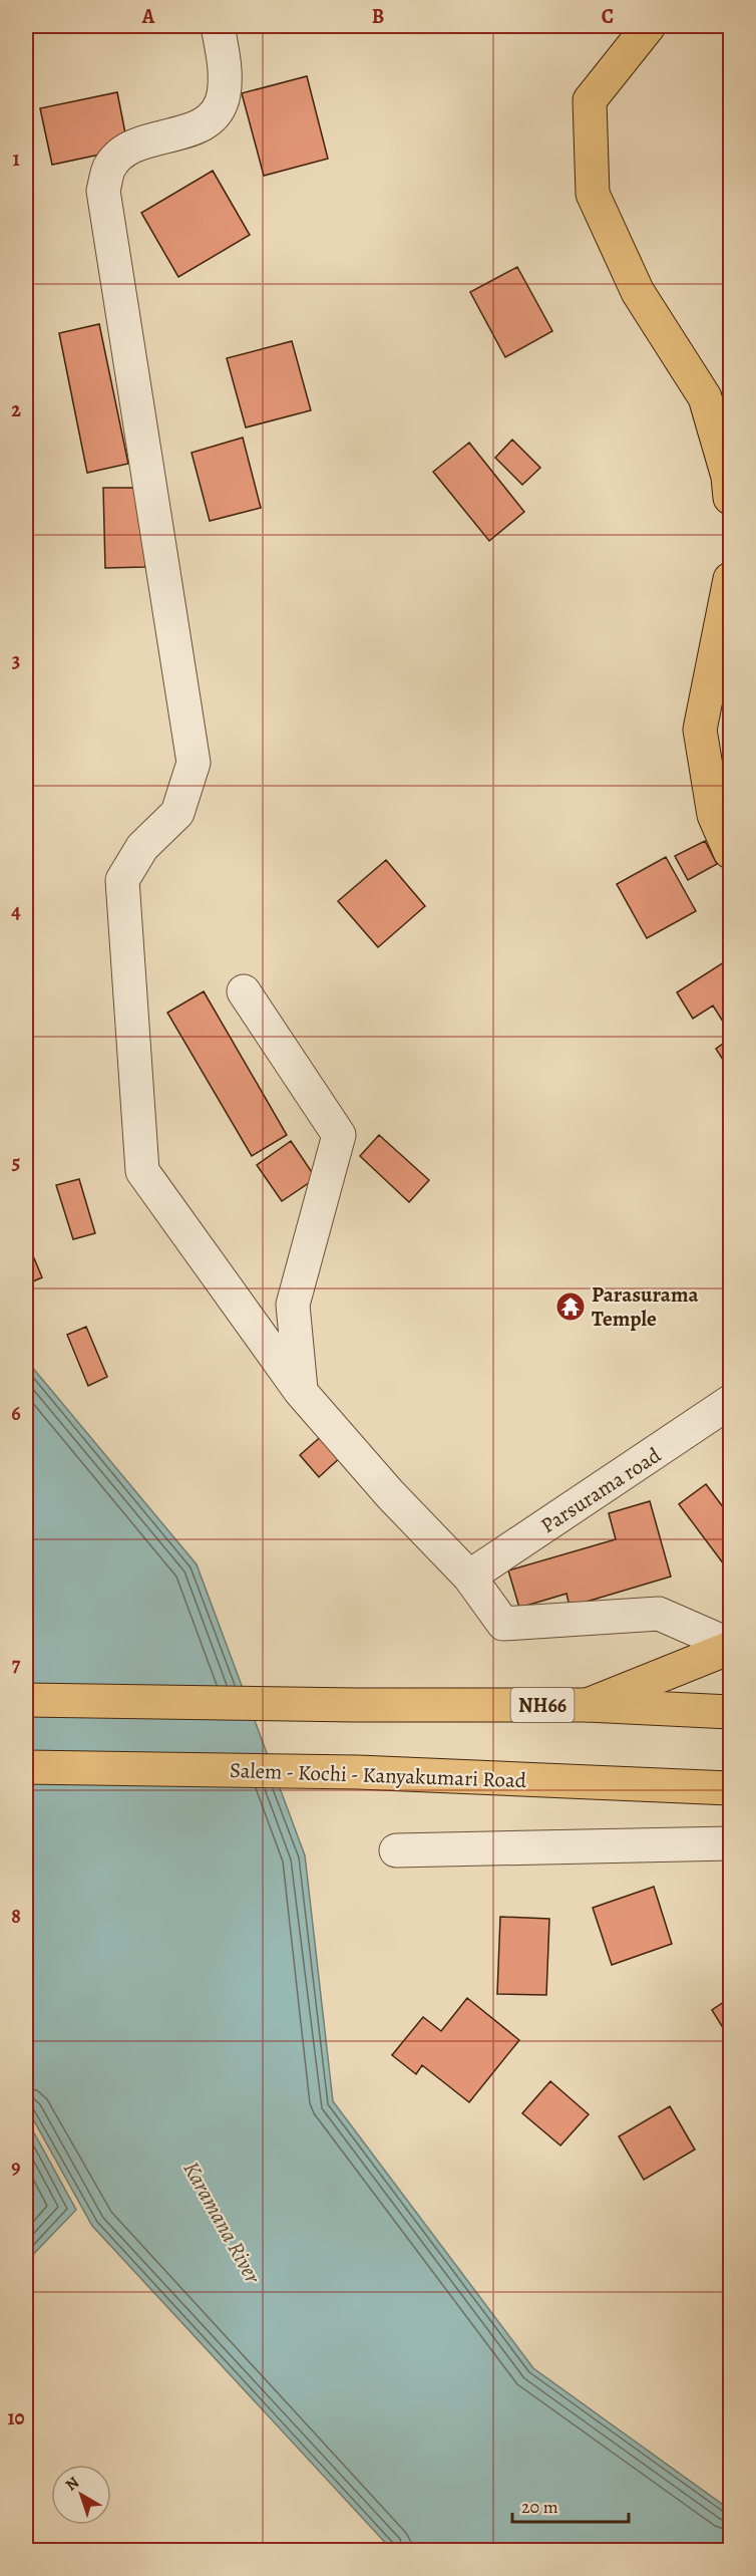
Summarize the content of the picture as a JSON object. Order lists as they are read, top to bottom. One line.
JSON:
{"streets":{"main road":["NH66","Salem - Kochi - Kanyakumari Road"],"street":["Parsurama road"]},"water":["Karamana River"],"places":{"temple":["Parasurama Temple"]},"scale_bar":"20 m","north":"top left","grid":{"columns":["A","B","C"],"rows":["1","2","3","4","5","6","7","8","9","10"]}}
